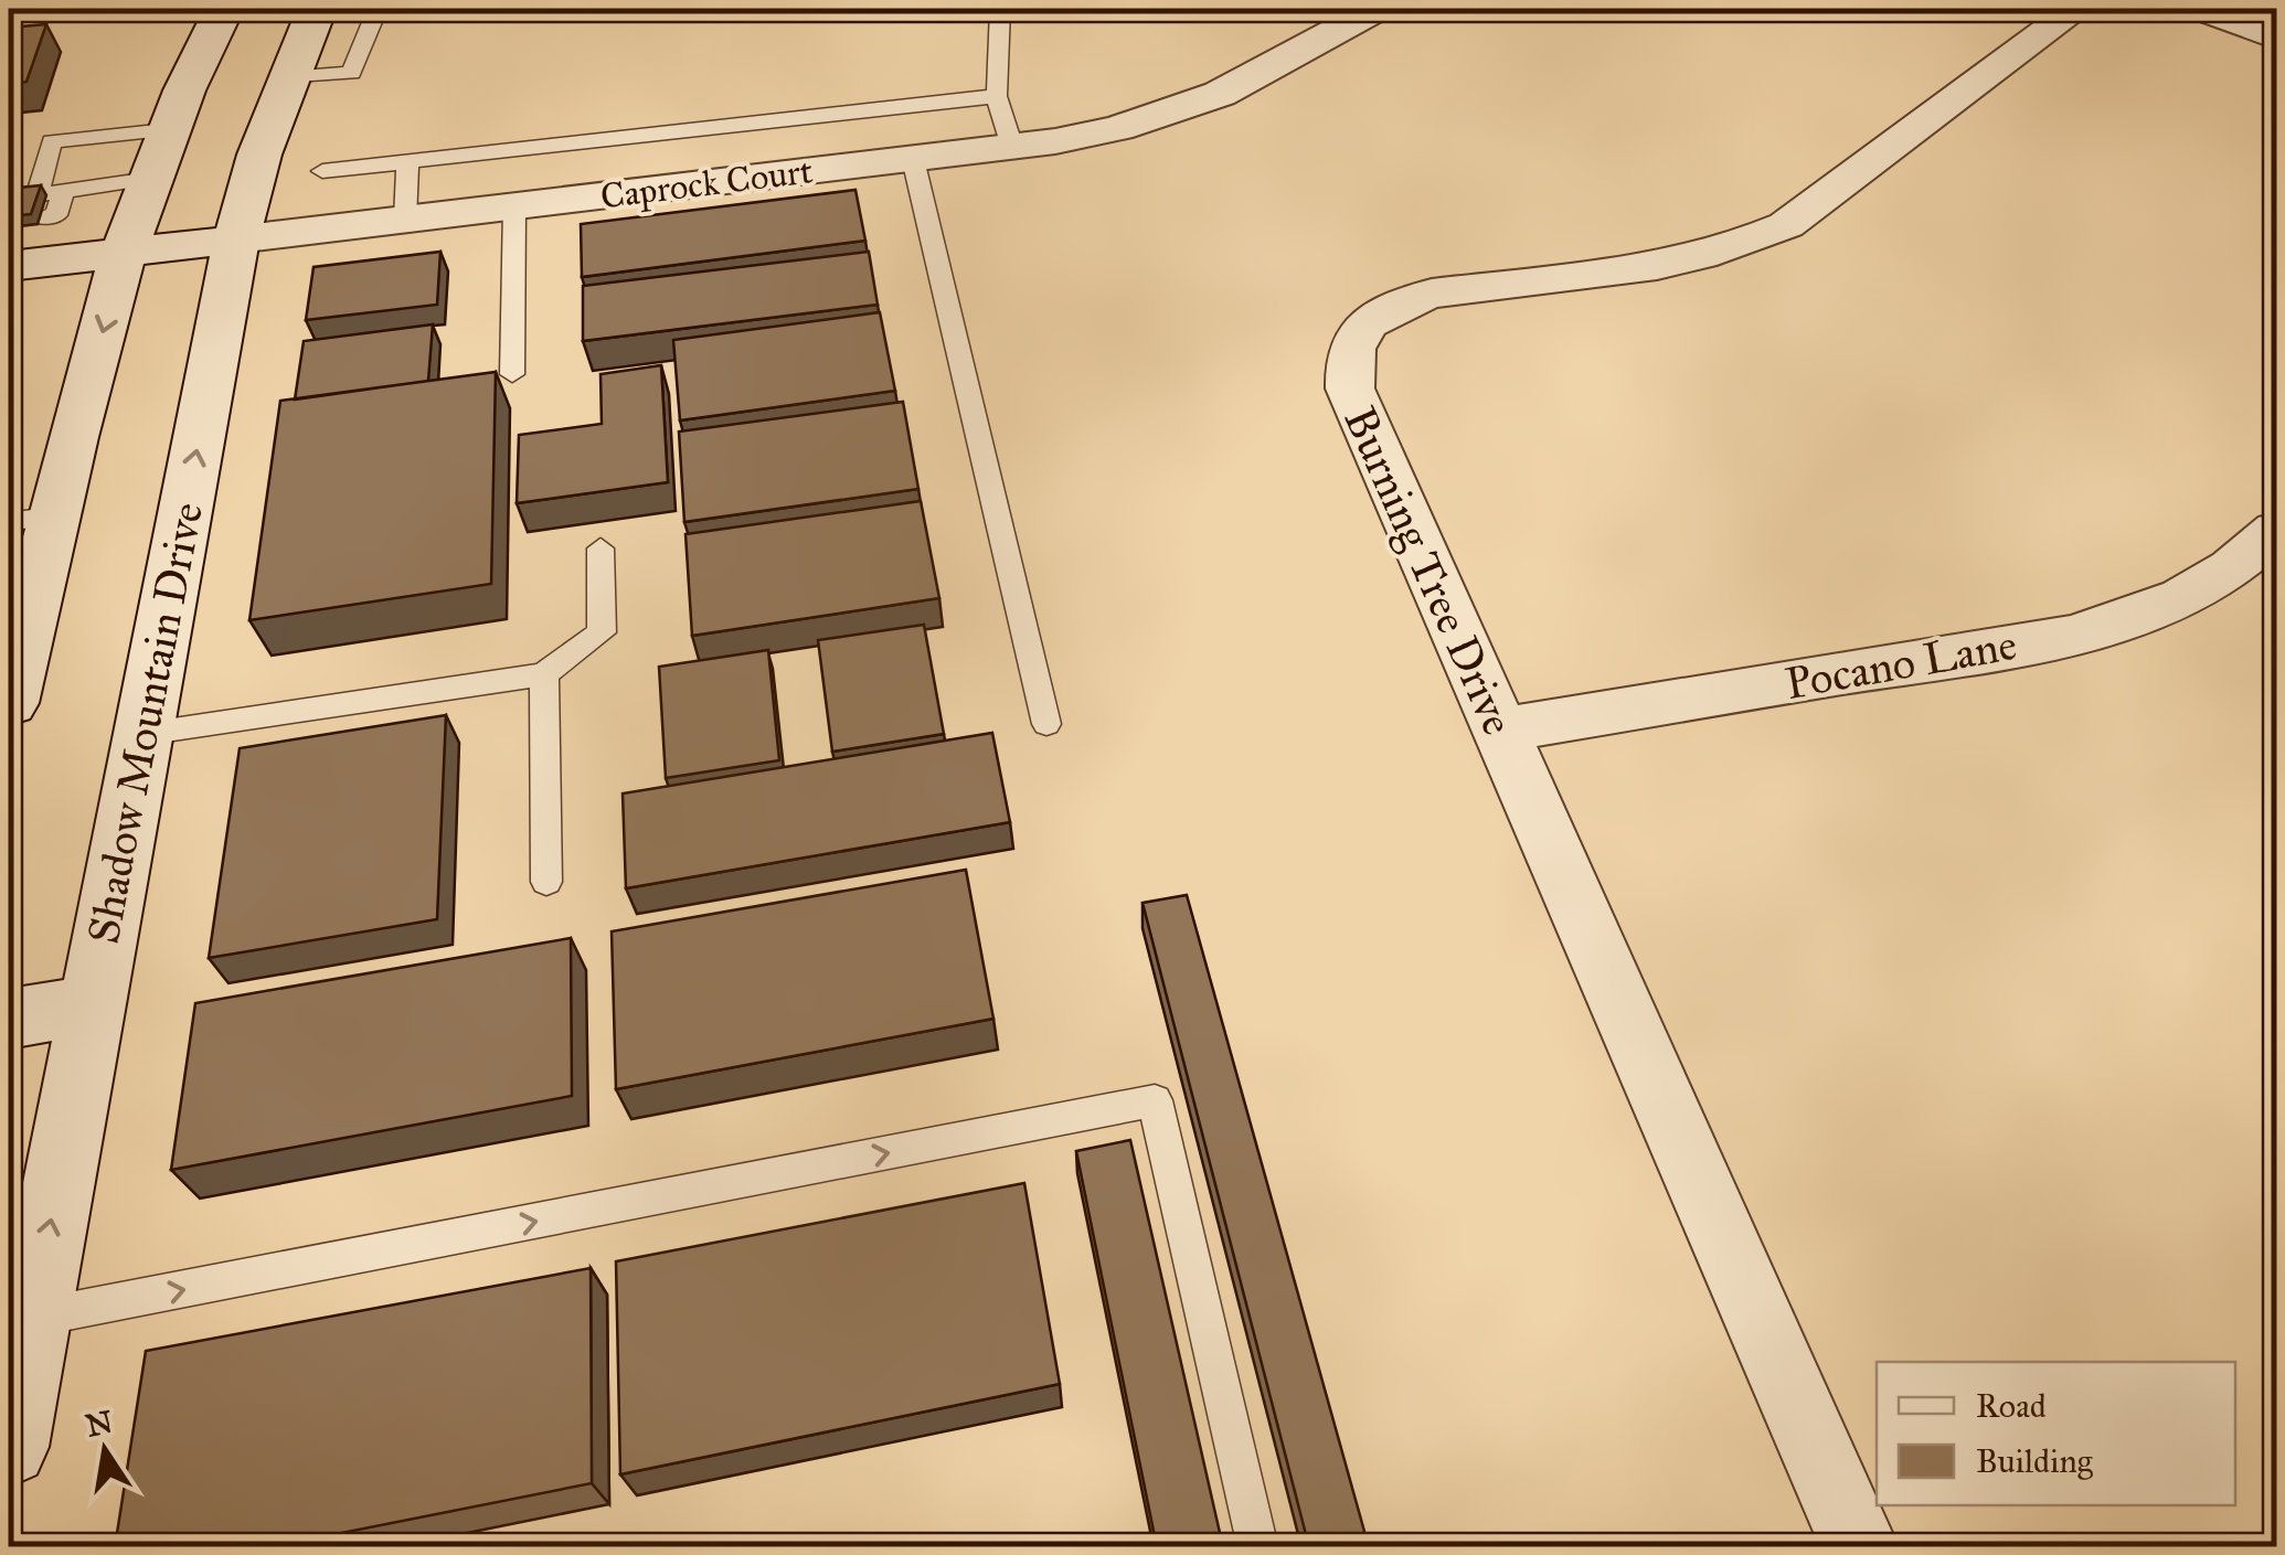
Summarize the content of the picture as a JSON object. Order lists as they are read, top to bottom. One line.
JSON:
{"streets":{"main road":["Caprock Court","Shadow Mountain Drive"],"street":["Burning Tree Drive","Pocano Lane"]},"crossings":[["Caprock Court","Shadow Mountain Drive"],["Burning Tree Drive","Pocano Lane"]],"legend":["Road","Building"],"north":"top"}
